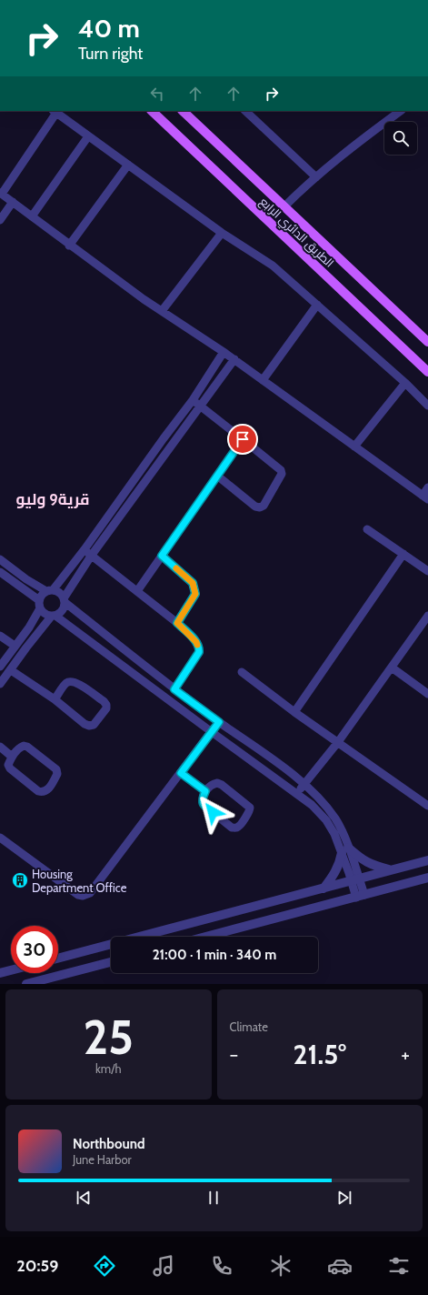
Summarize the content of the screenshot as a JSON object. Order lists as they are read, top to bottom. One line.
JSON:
{"streets":{"main road":["الطريق الدائري الرابع"]},"districts":["قرية9 وليو"],"places":{"building":["Housing Department Office"]},"page":{"turn":["40 m","Turn right"],"limit":"30","trip":"21:00 · 1 min · 340 m","tile":[["25","km/h"],"Climate"],"heat":["−","21.5°","+"],"song":["Northbound","June Harbor"],"tabs":"20:59"}}
